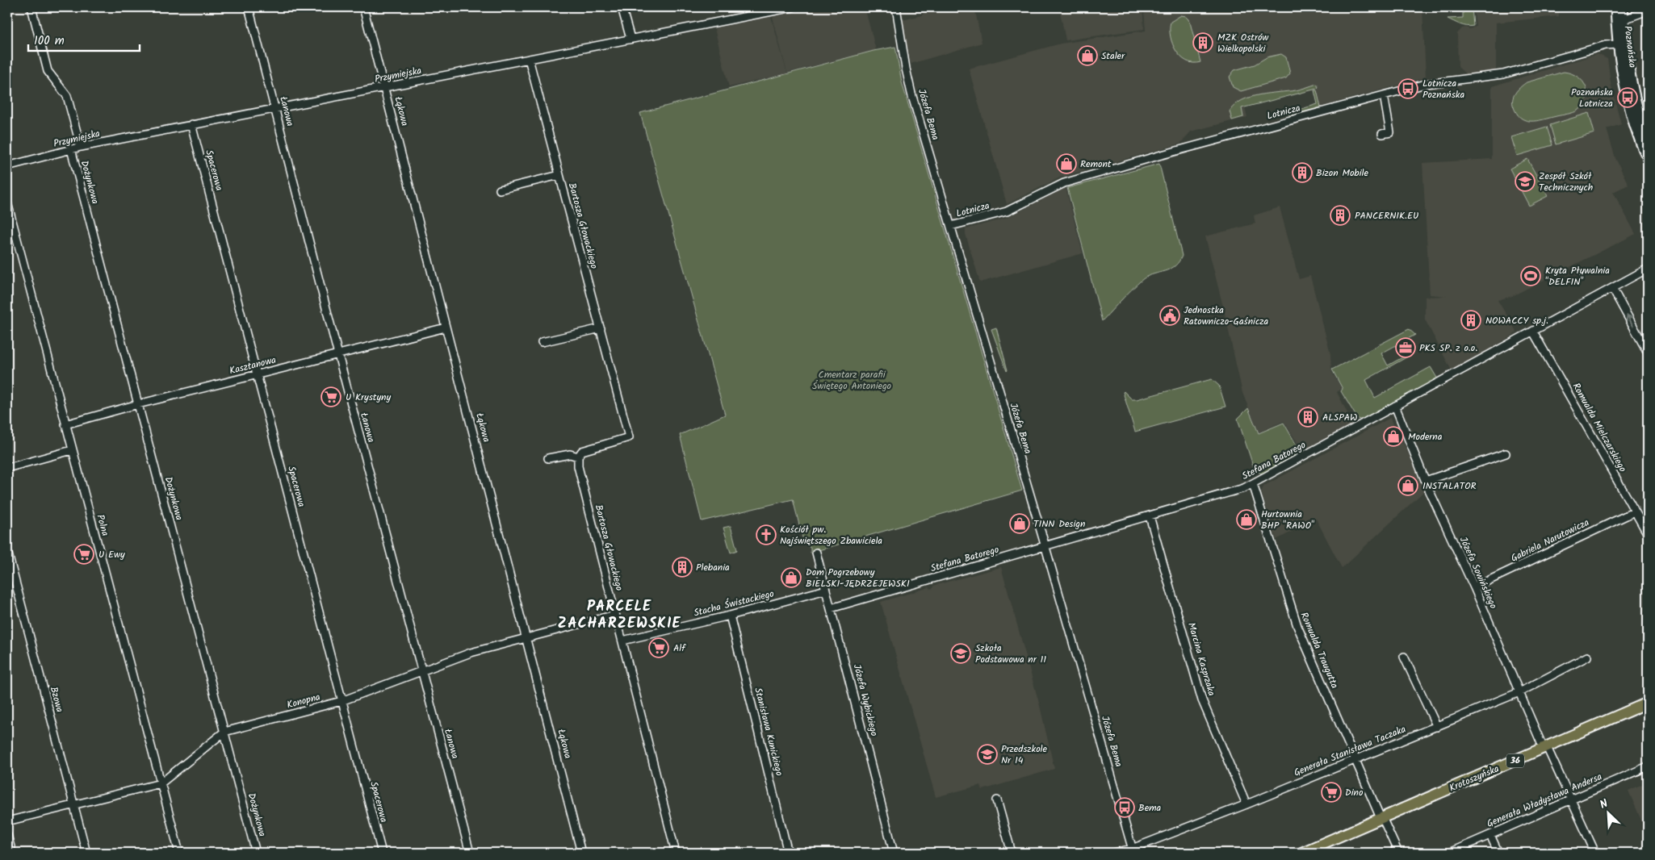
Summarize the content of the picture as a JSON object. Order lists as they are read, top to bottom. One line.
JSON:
{"streets":{"main road":["Poznańska","36","Krotoszyńska"],"street":["Przymiejska","Łanowa","Łąkowa","Lotnicza","Józefa Bema","Spacerowa","Dożynkowa","Bartosza Głowackiego","Kasztanowa","Romualda Mielczarskiego","Stefana Batorego","Polna","Gabriela Narutowicza","Józefa Sowińskiego","Stacha Świstackiego","Romualda Traugutta","Marcina Kasprzaka","Bzowa","Józefa Wybickiego","Konopna","Stanisława Kunickiego","Generała Stanisława Taczaka","Generała Władysława Andersa"]},"crossings":[["Poznańska","Lotnicza"],["Przymiejska","Łanowa"],["Przymiejska","Łąkowa"],["Przymiejska","Spacerowa"],["Przymiejska","Dożynkowa"],["Przymiejska","Bartosza Głowackiego"],["Łanowa","Kasztanowa"],["Łanowa","Konopna"],["Łąkowa","Kasztanowa"],["Łąkowa","Konopna"],["Lotnicza","Józefa Bema"],["Józefa Bema","Stefana Batorego"],["Józefa Bema","Generała Stanisława Taczaka"],["Spacerowa","Kasztanowa"],["Spacerowa","Konopna"],["Dożynkowa","Kasztanowa"],["Dożynkowa","Konopna"],["Bartosza Głowackiego","Stacha Świstackiego"],["Bartosza Głowackiego","Konopna"],["Kasztanowa","Polna"],["Romualda Mielczarskiego","Stefana Batorego"],["Romualda Mielczarskiego","Gabriela Narutowicza"],["Stefana Batorego","Józefa Sowińskiego"],["Stefana Batorego","Romualda Traugutta"],["Stefana Batorego","Marcina Kasprzaka"],["Stefana Batorego","Józefa Wybickiego"],["Polna","Konopna"],["Gabriela Narutowicza","Józefa Sowińskiego"],["Józefa Sowińskiego","Generała Stanisława Taczaka"],["Józefa Sowińskiego","Krotoszyńska"],["Józefa Sowińskiego","Generała Władysława Andersa"],["Stacha Świstackiego","Józefa Wybickiego"],["Stacha Świstackiego","Stanisława Kunickiego"],["Romualda Traugutta","Generała Stanisława Taczaka"],["Romualda Traugutta","Krotoszyńska"],["Marcina Kasprzaka","Generała Stanisława Taczaka"],["Bzowa","Konopna"]],"districts":["PARCELE ZACHARZEWSKIE"],"parks":["Cmentarz parafii Świętego Antoniego"],"places":{"building":["MZK Ostrów Wielkopolski","Bizon Mobile","PANCERNIK.EU","NOWACCY sp.j.","ALSPAW","Plebania"],"shop":["Staler","Remont","Moderna","INSTALATOR","Hurtownia BHP \"RAWO\"","TINN Design","Dom Pogrzebowy BIELSKI-JĘDRZEJEWSKI"],"bus stop":["Lotnicza Poznańska","Poznańska Lotnicza","Bema"],"school or university":["Zespół Szkół Technicznych","Szkoła Podstawowa nr 11","Przedszkole Nr 14"],"sports":["Kryta Pływalnia \"DELFIN\""],"public building":["Jednostka Ratowniczo-Gaśnicza"],"office":["PKS SP. z o.o."],"supermarket":["U Krystyny","U Ewy","Alf","Dino"],"church":["Kościół pw. Najświętszego Zbawiciela"]},"scale_bar":"100 m","north":"top left"}
